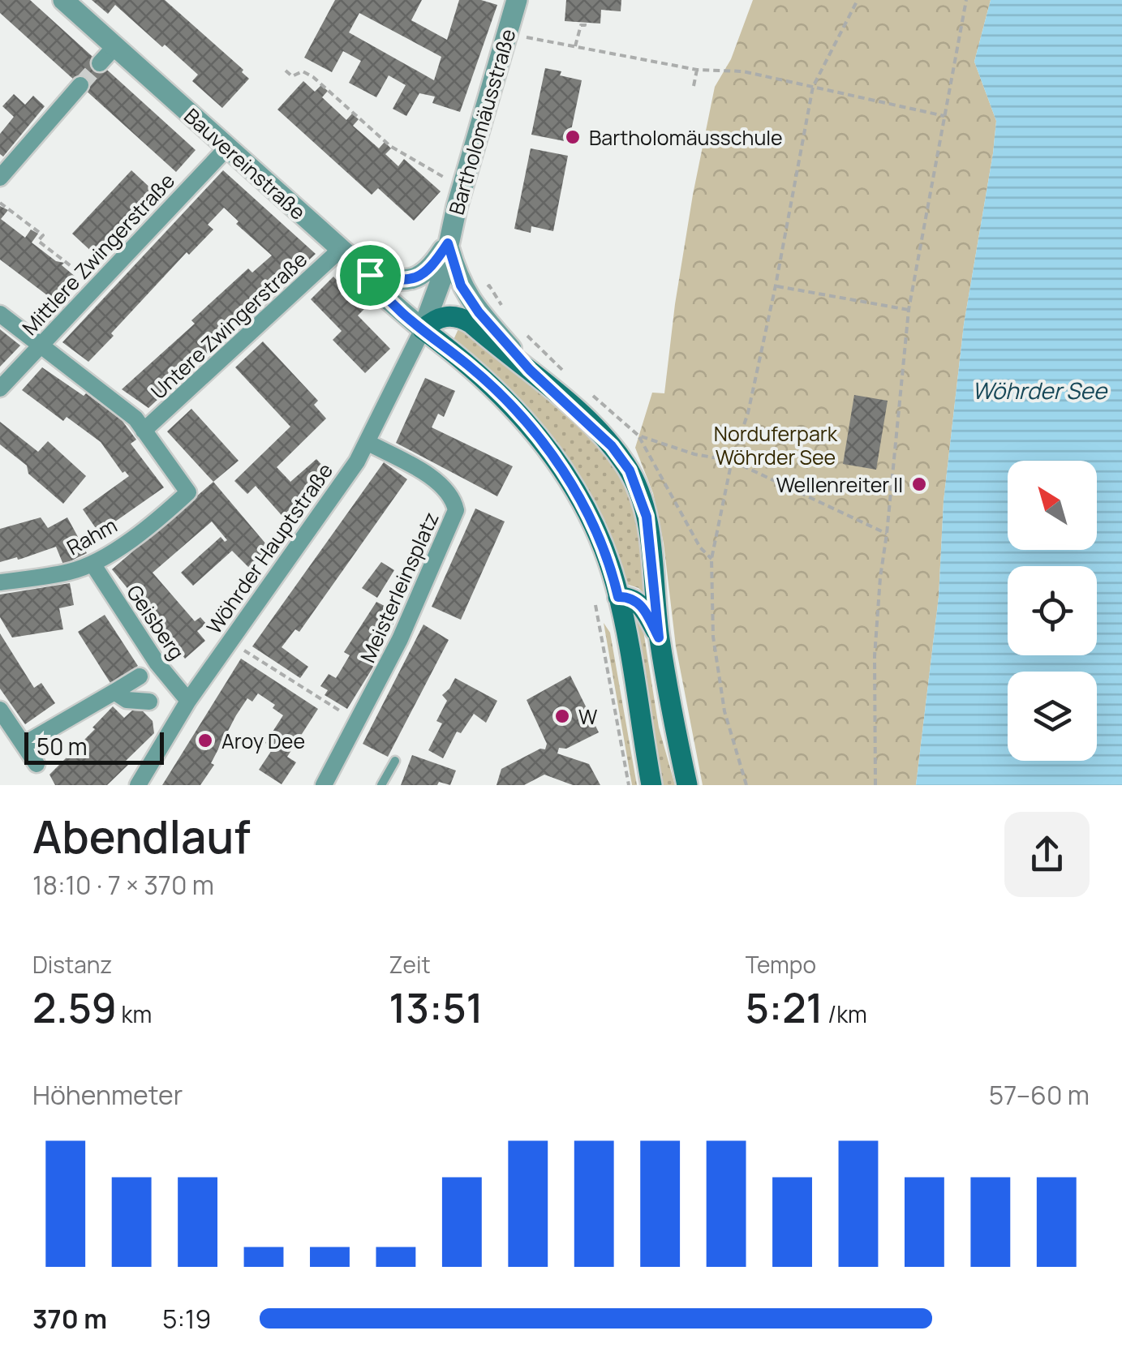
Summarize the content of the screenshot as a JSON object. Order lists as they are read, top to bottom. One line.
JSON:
{"streets":{"street":["Bartholomäusstraße","Bauvereinstraße","Mittlere Zwingerstraße","Untere Zwingerstraße","Rahm","Wöhrder Hauptstraße","Meisterleinsplatz","Geisberg"]},"crossings":[["Bartholomäusstraße","Bauvereinstraße"],["Bartholomäusstraße","Wöhrder Hauptstraße"],["Bauvereinstraße","Mittlere Zwingerstraße"],["Bauvereinstraße","Untere Zwingerstraße"],["Bauvereinstraße","Wöhrder Hauptstraße"],["Untere Zwingerstraße","Rahm"],["Rahm","Geisberg"],["Wöhrder Hauptstraße","Meisterleinsplatz"],["Wöhrder Hauptstraße","Geisberg"]],"water":["Wöhrder See"],"parks":["Norduferpark Wöhrder See"],"places":["Bartholomäusschule","Wellenreiter II","W","Aroy Dee"],"scale_bar":"50 m","north":"top left","page":{"scale":"50 m","heading":["Abendlauf","18:10 · 7 × 370 m"],"stats":[["Distanz","2.59 km"],["Zeit","13:51"],["Tempo","5:21 /km"]],"chart":["Höhenmeter","57–60 m"],"list":[{"name":"370 m","note":"5:19"}]}}
